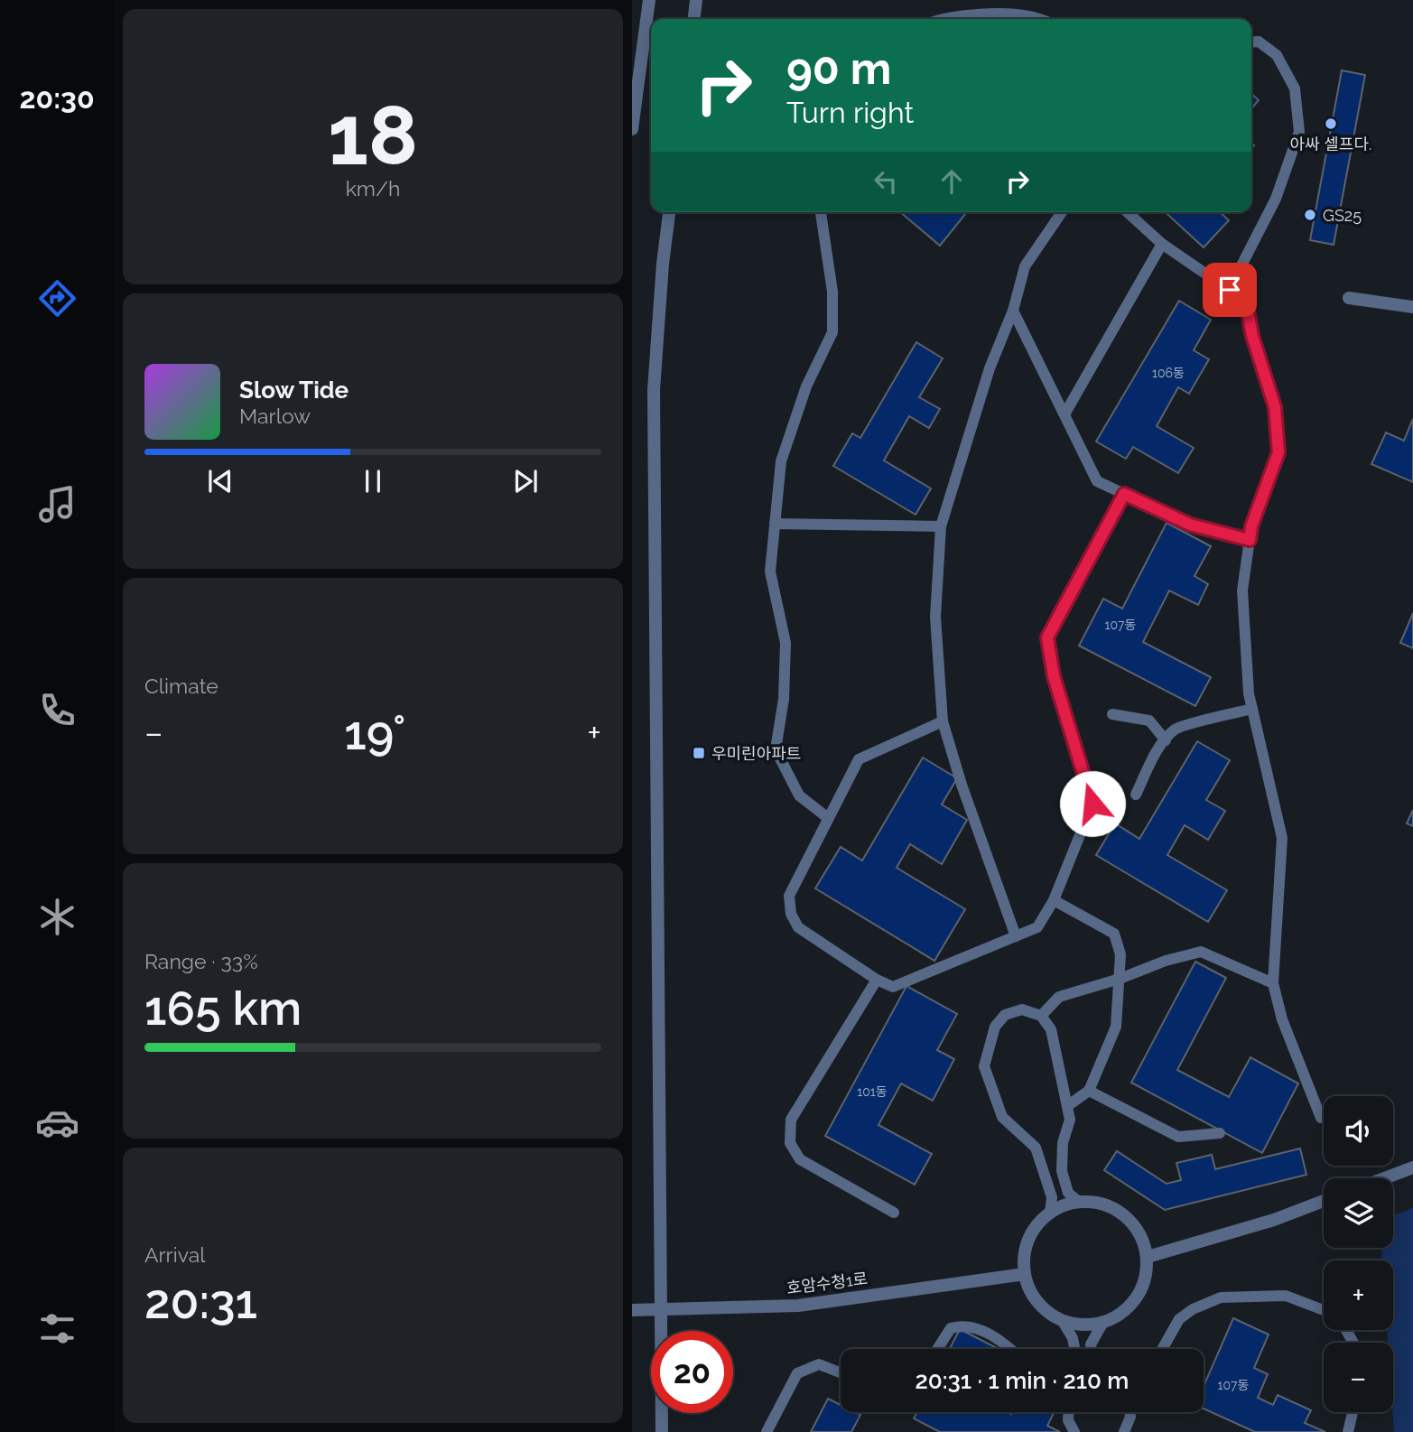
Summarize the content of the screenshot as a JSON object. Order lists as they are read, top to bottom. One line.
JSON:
{"streets":{"street":["호암수청1로"]},"places":{"other":["아싸 셀프다.","GS25"],"transit":["우미린아파트"]},"house_numbers":["106동","107동","101동","107동"],"page":{"tabs":"20:30","tile":[["18","km/h"],"Climate",["Range · 33%","165 km"],["Arrival","20:31"]],"turn":["90 m","Turn right"],"song":["Slow Tide","Marlow"],"heat":["−","19°","+"],"map_buttons":["+","−"],"limit":"20","trip":"20:31 · 1 min · 210 m"}}
